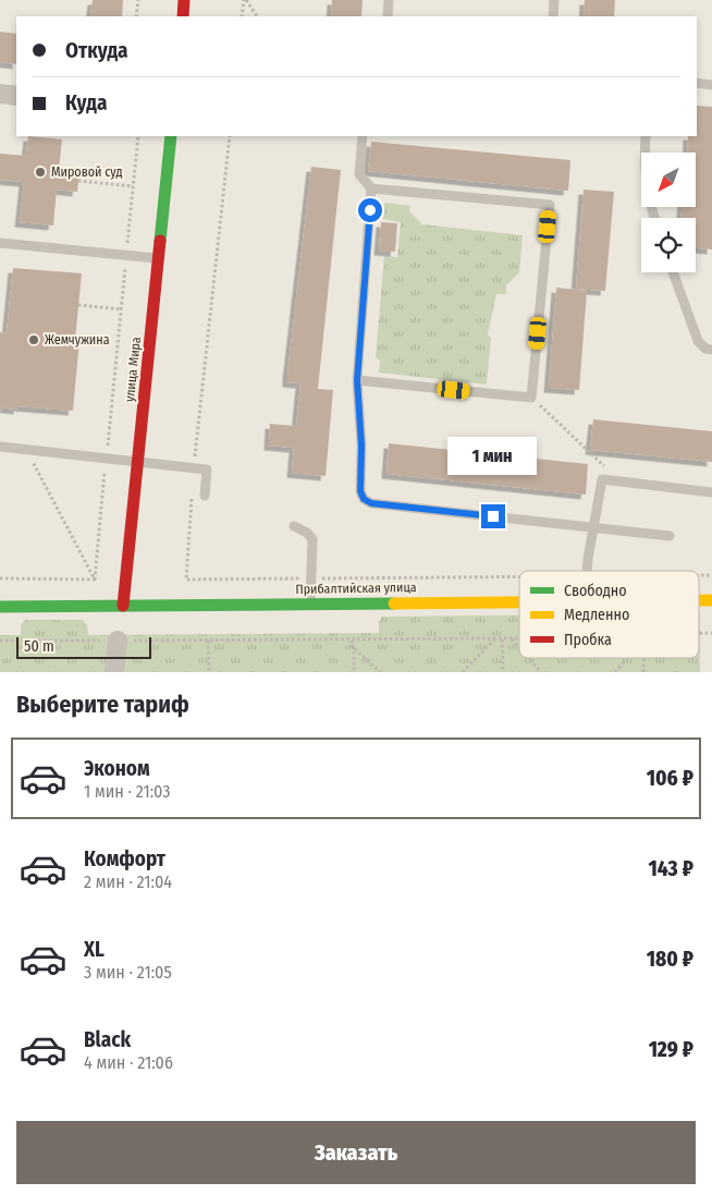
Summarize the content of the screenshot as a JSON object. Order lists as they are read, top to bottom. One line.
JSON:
{"streets":{"street":["улица Мира","Прибалтийская улица"]},"crossings":[["улица Мира","Прибалтийская улица"]],"places":["Мировой суд","Жемчужина"],"legend":["Свободно","Медленно","Пробка"],"scale_bar":"50 m","north":"bottom left","page":{"banner":["Откуда","Куда"],"bubble":"1 мин","scale":"50 m","heading":"Выберите тариф","list":[{"name":"Эконом","note":"1 мин · 21:03","value":"106 ₽"},{"name":"Комфорт","note":"2 мин · 21:04","value":"143 ₽"},{"name":"XL","note":"3 мин · 21:05","value":"180 ₽"},{"name":"Black","note":"4 мин · 21:06","value":"129 ₽"}],"buttons":"Заказать"}}
